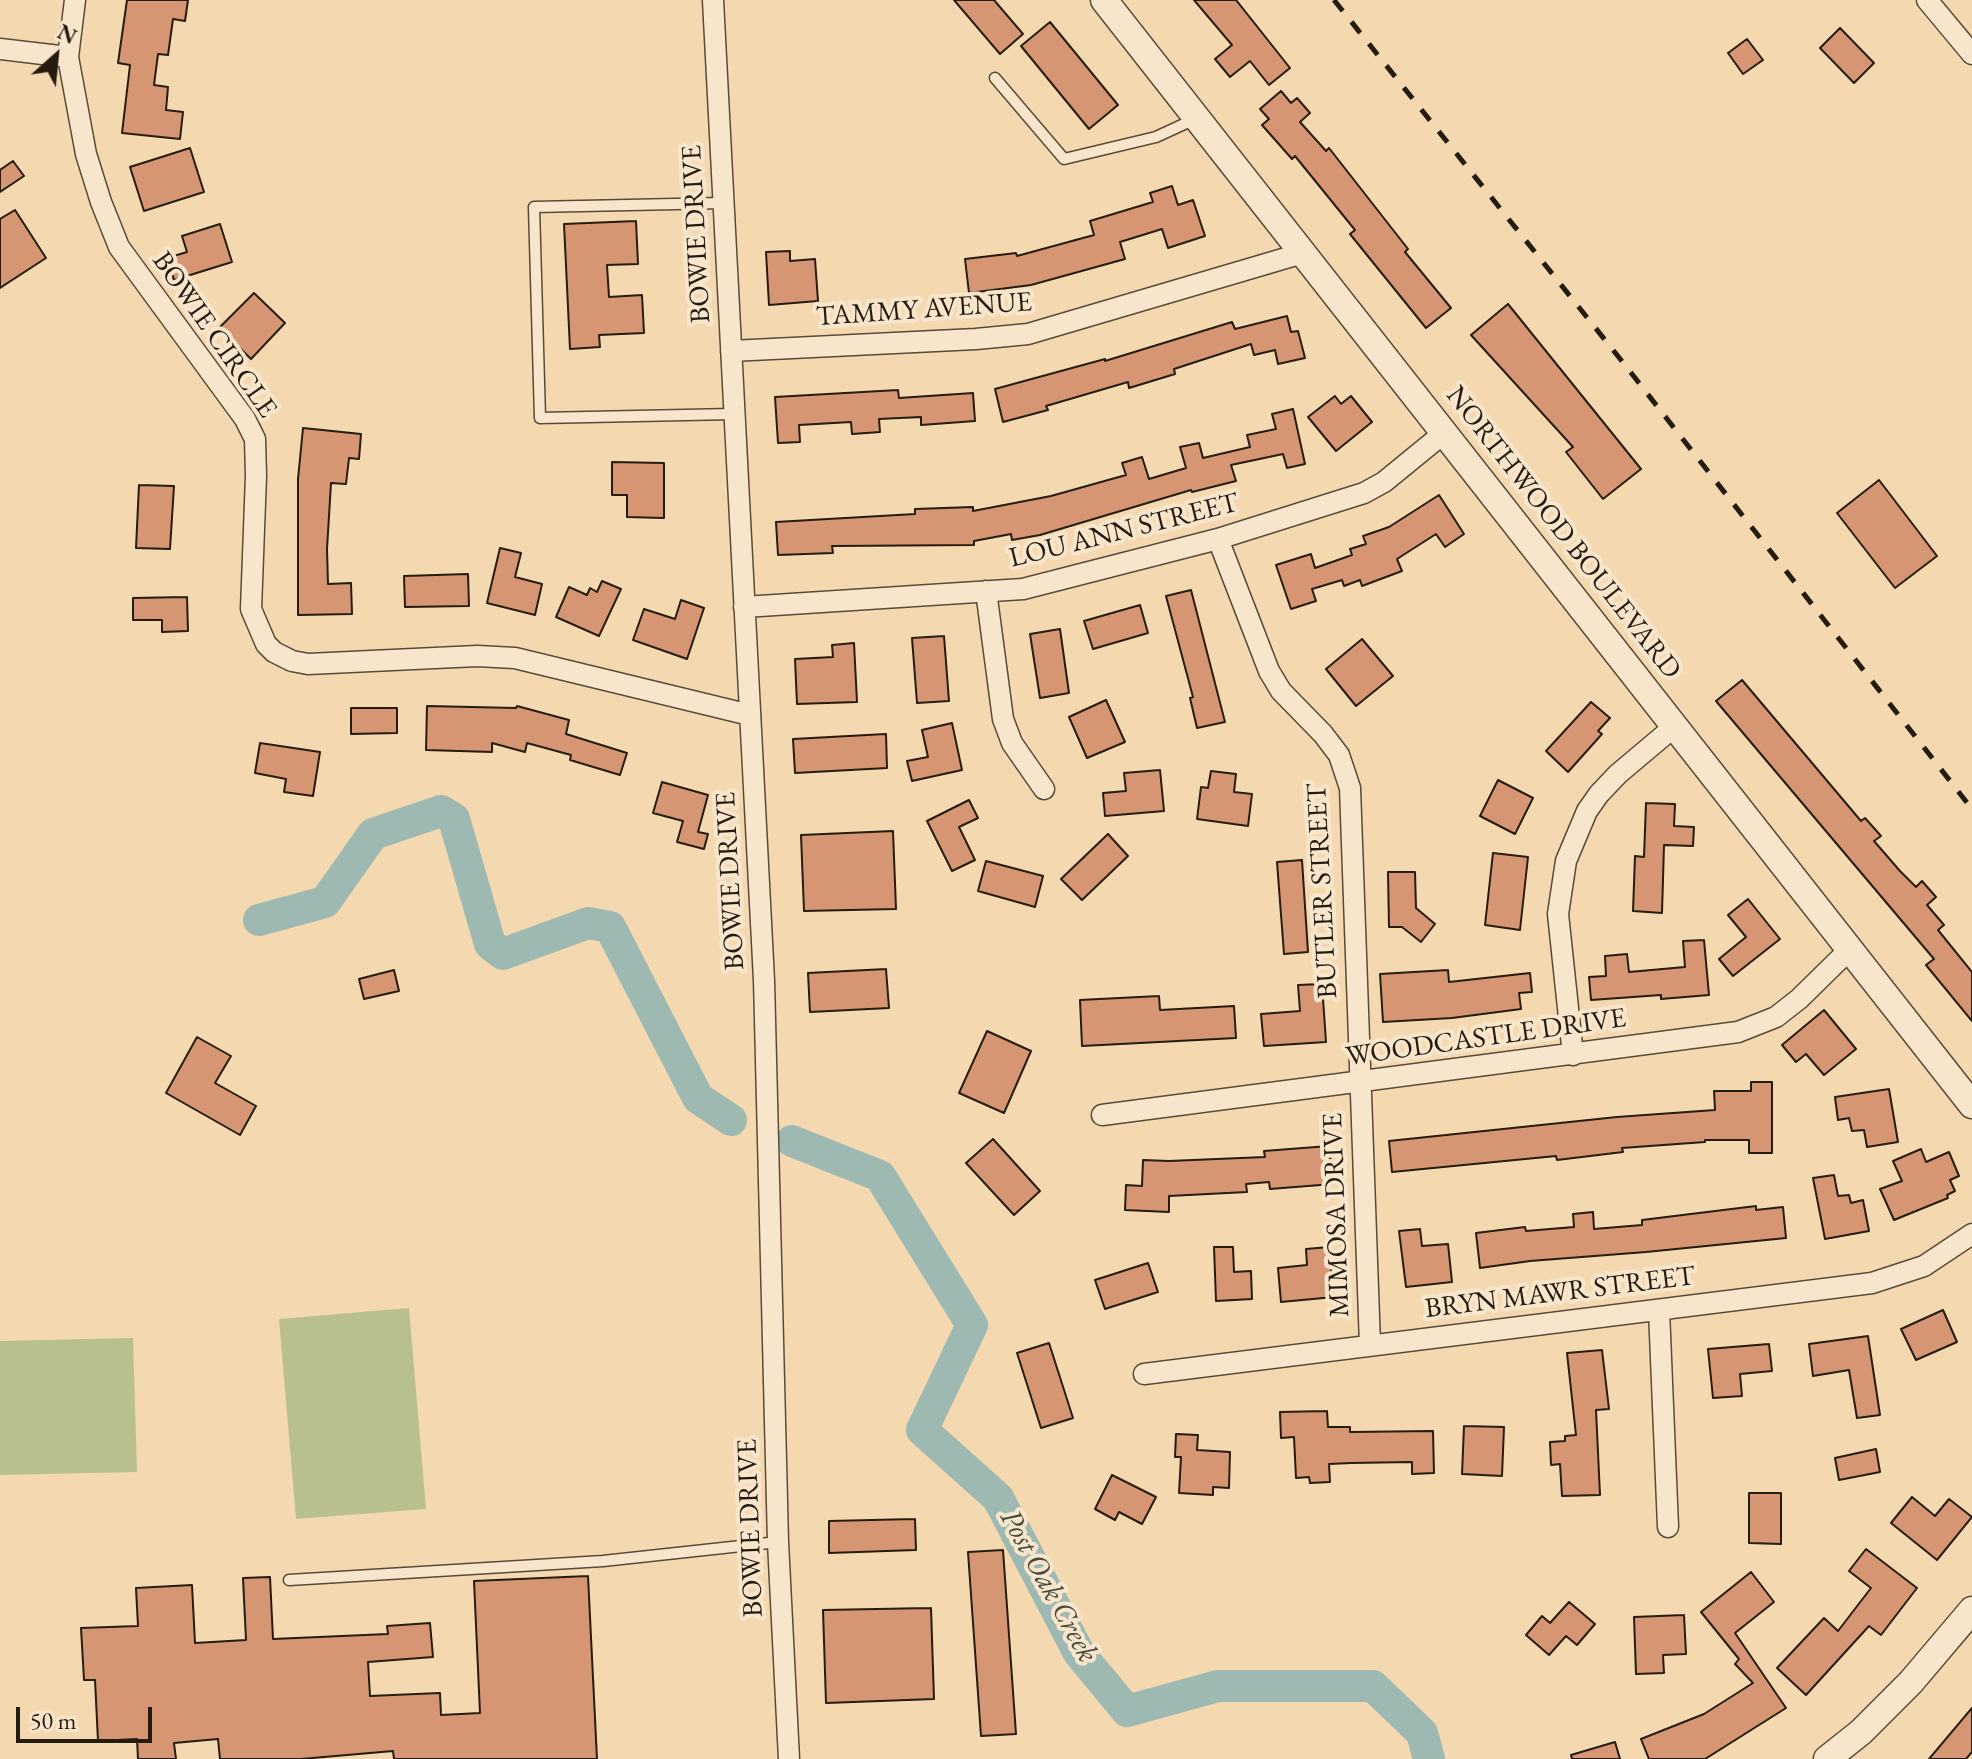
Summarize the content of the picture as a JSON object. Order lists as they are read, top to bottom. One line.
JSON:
{"streets":{"street":["BOWIE DRIVE","TAMMY AVENUE","BOWIE CIRCLE","LOU ANN STREET","NORTHWOOD BOULEVARD","BUTLER STREET","WOODCASTLE DRIVE","MIMOSA DRIVE","BRYN MAWR STREET"]},"crossings":[["BOWIE DRIVE","TAMMY AVENUE"],["BOWIE DRIVE","BOWIE CIRCLE"],["BOWIE DRIVE","LOU ANN STREET"],["TAMMY AVENUE","NORTHWOOD BOULEVARD"],["LOU ANN STREET","NORTHWOOD BOULEVARD"],["LOU ANN STREET","BUTLER STREET"],["NORTHWOOD BOULEVARD","WOODCASTLE DRIVE"],["BUTLER STREET","WOODCASTLE DRIVE"],["BUTLER STREET","MIMOSA DRIVE"],["WOODCASTLE DRIVE","MIMOSA DRIVE"],["MIMOSA DRIVE","BRYN MAWR STREET"]],"water":["Post Oak Creek"],"scale_bar":"50 m","north":"top right"}
